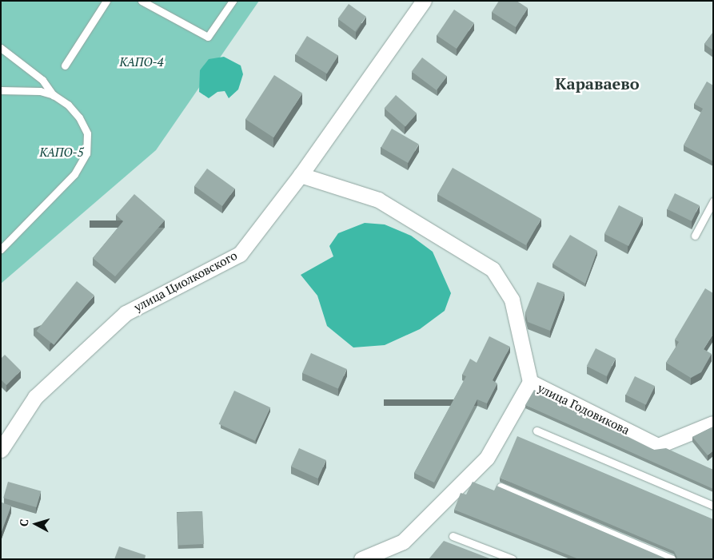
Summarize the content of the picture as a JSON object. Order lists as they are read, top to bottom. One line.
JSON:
{"streets":{"street":["улица Циолковского","улица Годовикова"]},"districts":["Караваево"],"parks":["КАПО-4","КАПО-5"],"north":"left"}
